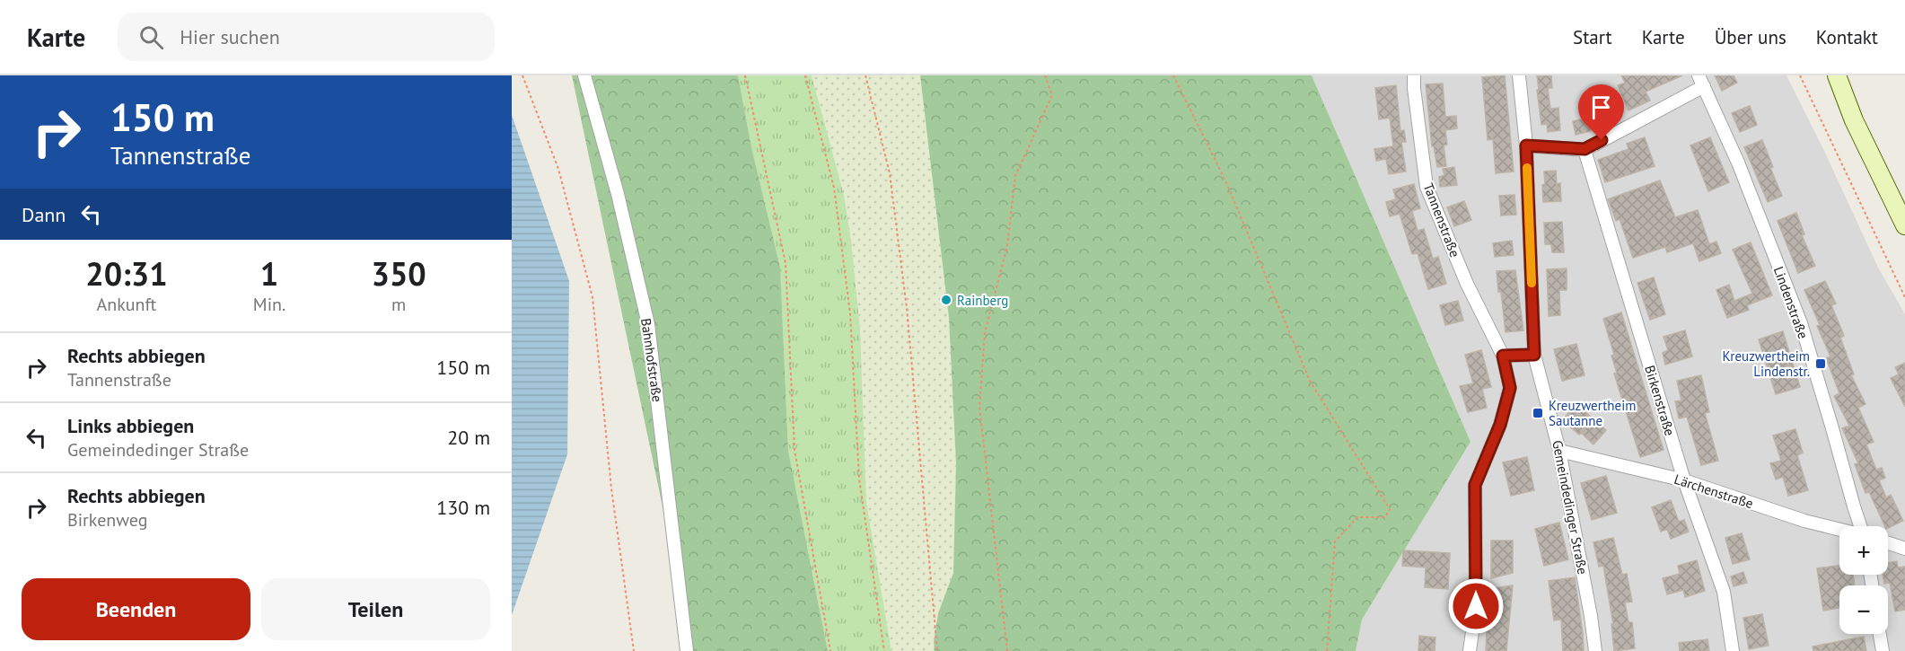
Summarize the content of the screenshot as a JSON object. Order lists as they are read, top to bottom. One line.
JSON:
{"streets":{"street":["Tannenstraße","Lindenstraße","Bahnhofstraße","Birkenstraße","Lärchenstraße","Gemeindedinger Straße"]},"crossings":[["Birkenstraße","Lärchenstraße"],["Lärchenstraße","Gemeindedinger Straße"]],"places":{"other":["Rainberg"],"transit":["Kreuzwertheim Lindenstr.","Kreuzwertheim Sautanne"]},"page":{"header":"Karte","search":"Hier suchen","nav":["Start","Karte","Über uns","Kontakt"],"turn":["150 m","Tannenstraße"],"then":"Dann","eta":["20:31","Ankunft","1","Min.","350","m"],"list":[{"name":"Rechts abbiegen","note":"Tannenstraße","value":"150 m"},{"name":"Links abbiegen","note":"Gemeindedinger Straße","value":"20 m"},{"name":"Rechts abbiegen","note":"Birkenweg","value":"130 m"}],"map_buttons":["+","−"],"buttons":["Beenden","Teilen"]}}
